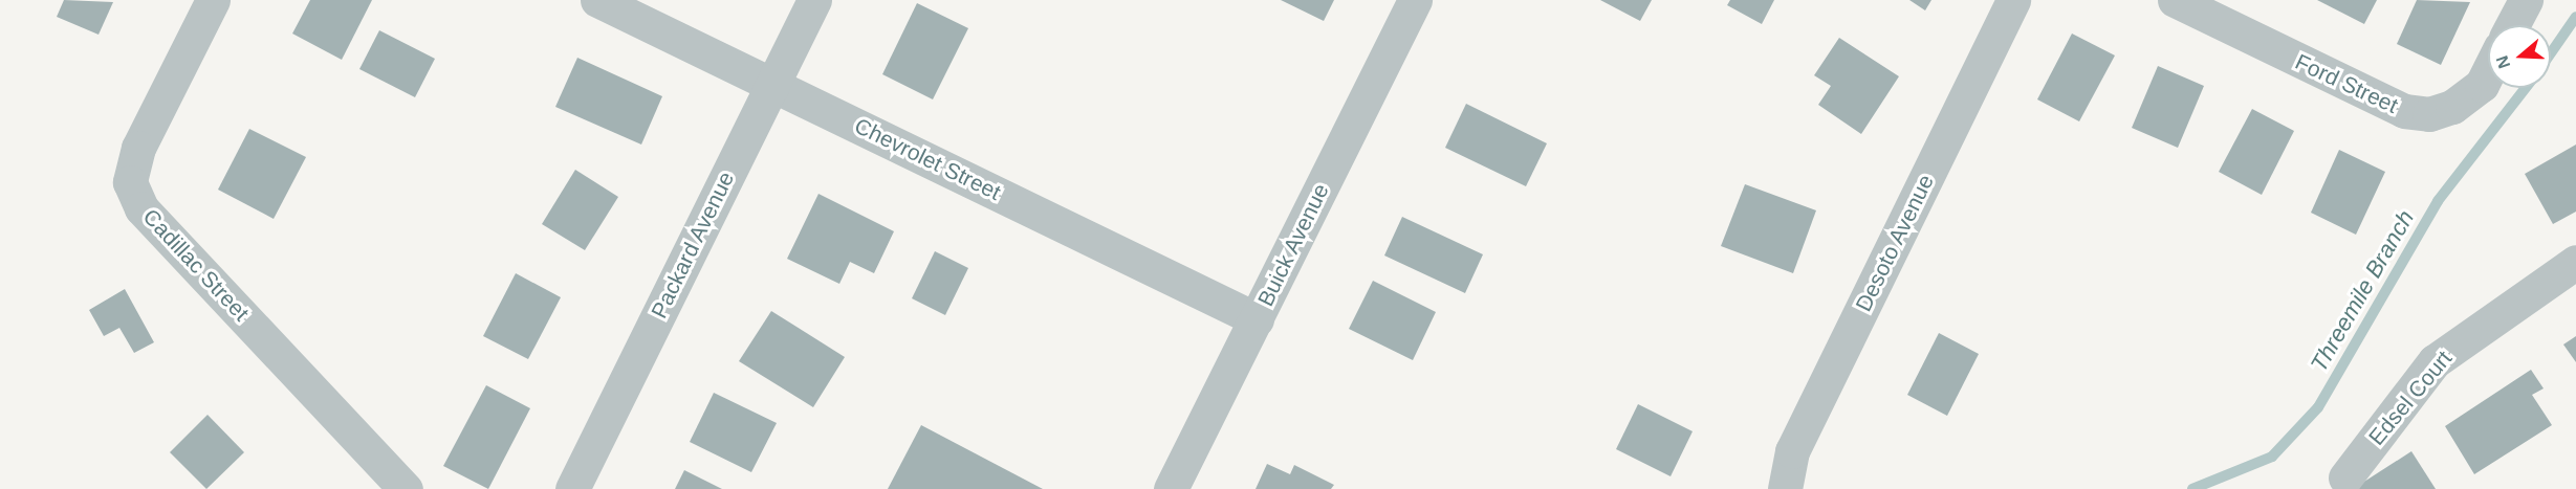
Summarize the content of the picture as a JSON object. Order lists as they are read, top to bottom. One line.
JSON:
{"streets":{"street":["Ford Street","Chevrolet Street","Desoto Avenue","Packard Avenue","Buick Avenue","Cadillac Street","Edsel Court"]},"crossings":[["Chevrolet Street","Packard Avenue"],["Chevrolet Street","Buick Avenue"]],"water":["Threemile Branch"],"north":"left"}
